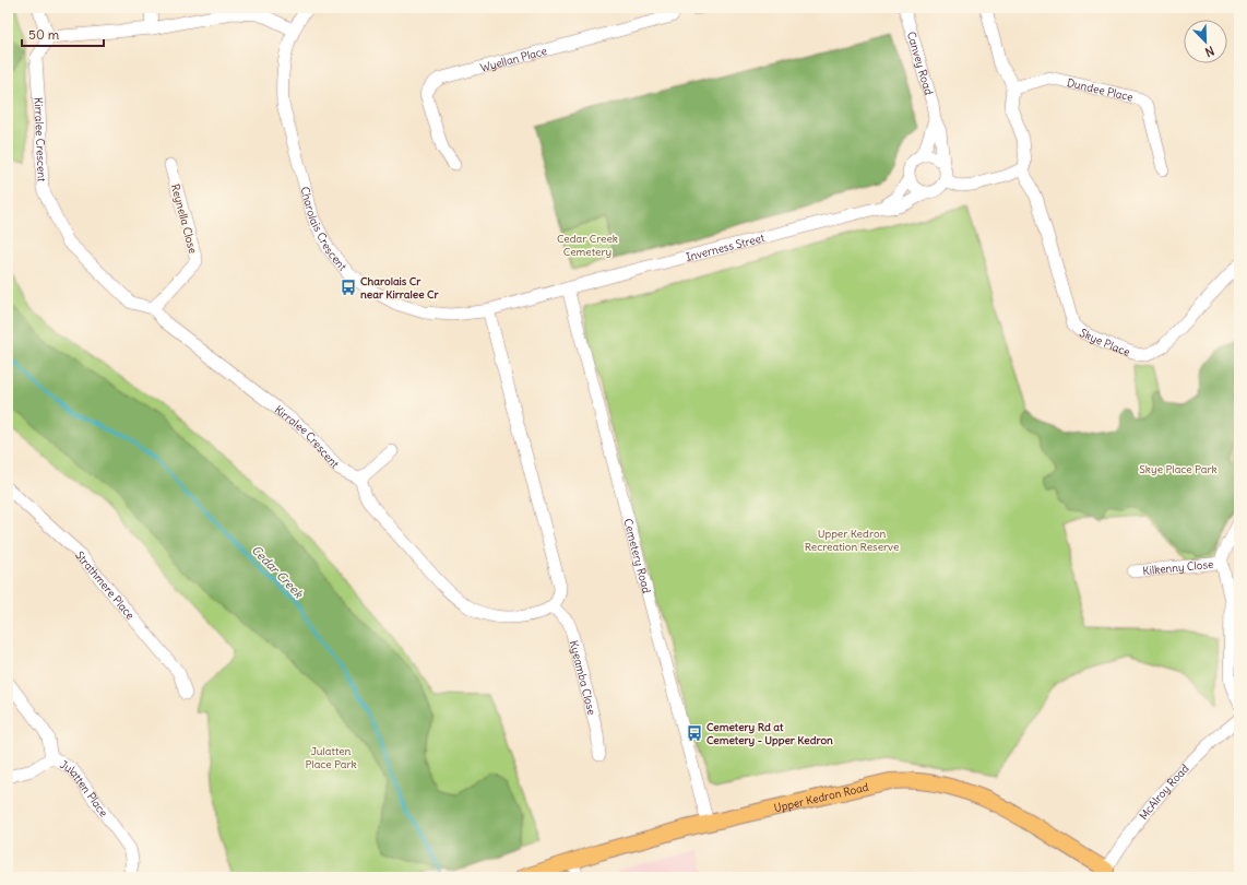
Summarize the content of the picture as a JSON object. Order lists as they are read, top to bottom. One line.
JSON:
{"streets":{"main road":["Upper Kedron Road"],"street":["Wyellan Place","Canvey Road","Dundee Place","Kirralee Crescent","Reynella Close","Charolais Crescent","Inverness Street","Skye Place","Cemetery Road","Kilkenny Close","Strathmere Place","Kyeamba Close","Julatten Place","McAlroy Road"]},"crossings":[["Canvey Road","Inverness Street"],["Kirralee Crescent","Reynella Close"],["Charolais Crescent","Inverness Street"],["Charolais Crescent","Cemetery Road"],["Inverness Street","Cemetery Road"],["Cemetery Road","Upper Kedron Road"],["McAlroy Road","Upper Kedron Road"]],"water":["Cedar Creek"],"parks":["Cedar Creek Cemetery","Skye Place Park","Upper Kedron Recreation Reserve","Julatten Place Park"],"places":{"bus stop":["Charolais Cr near Kirralee Cr","Cemetery Rd at Cemetery - Upper Kedron"]},"scale_bar":"50 m","north":"bottom right"}
